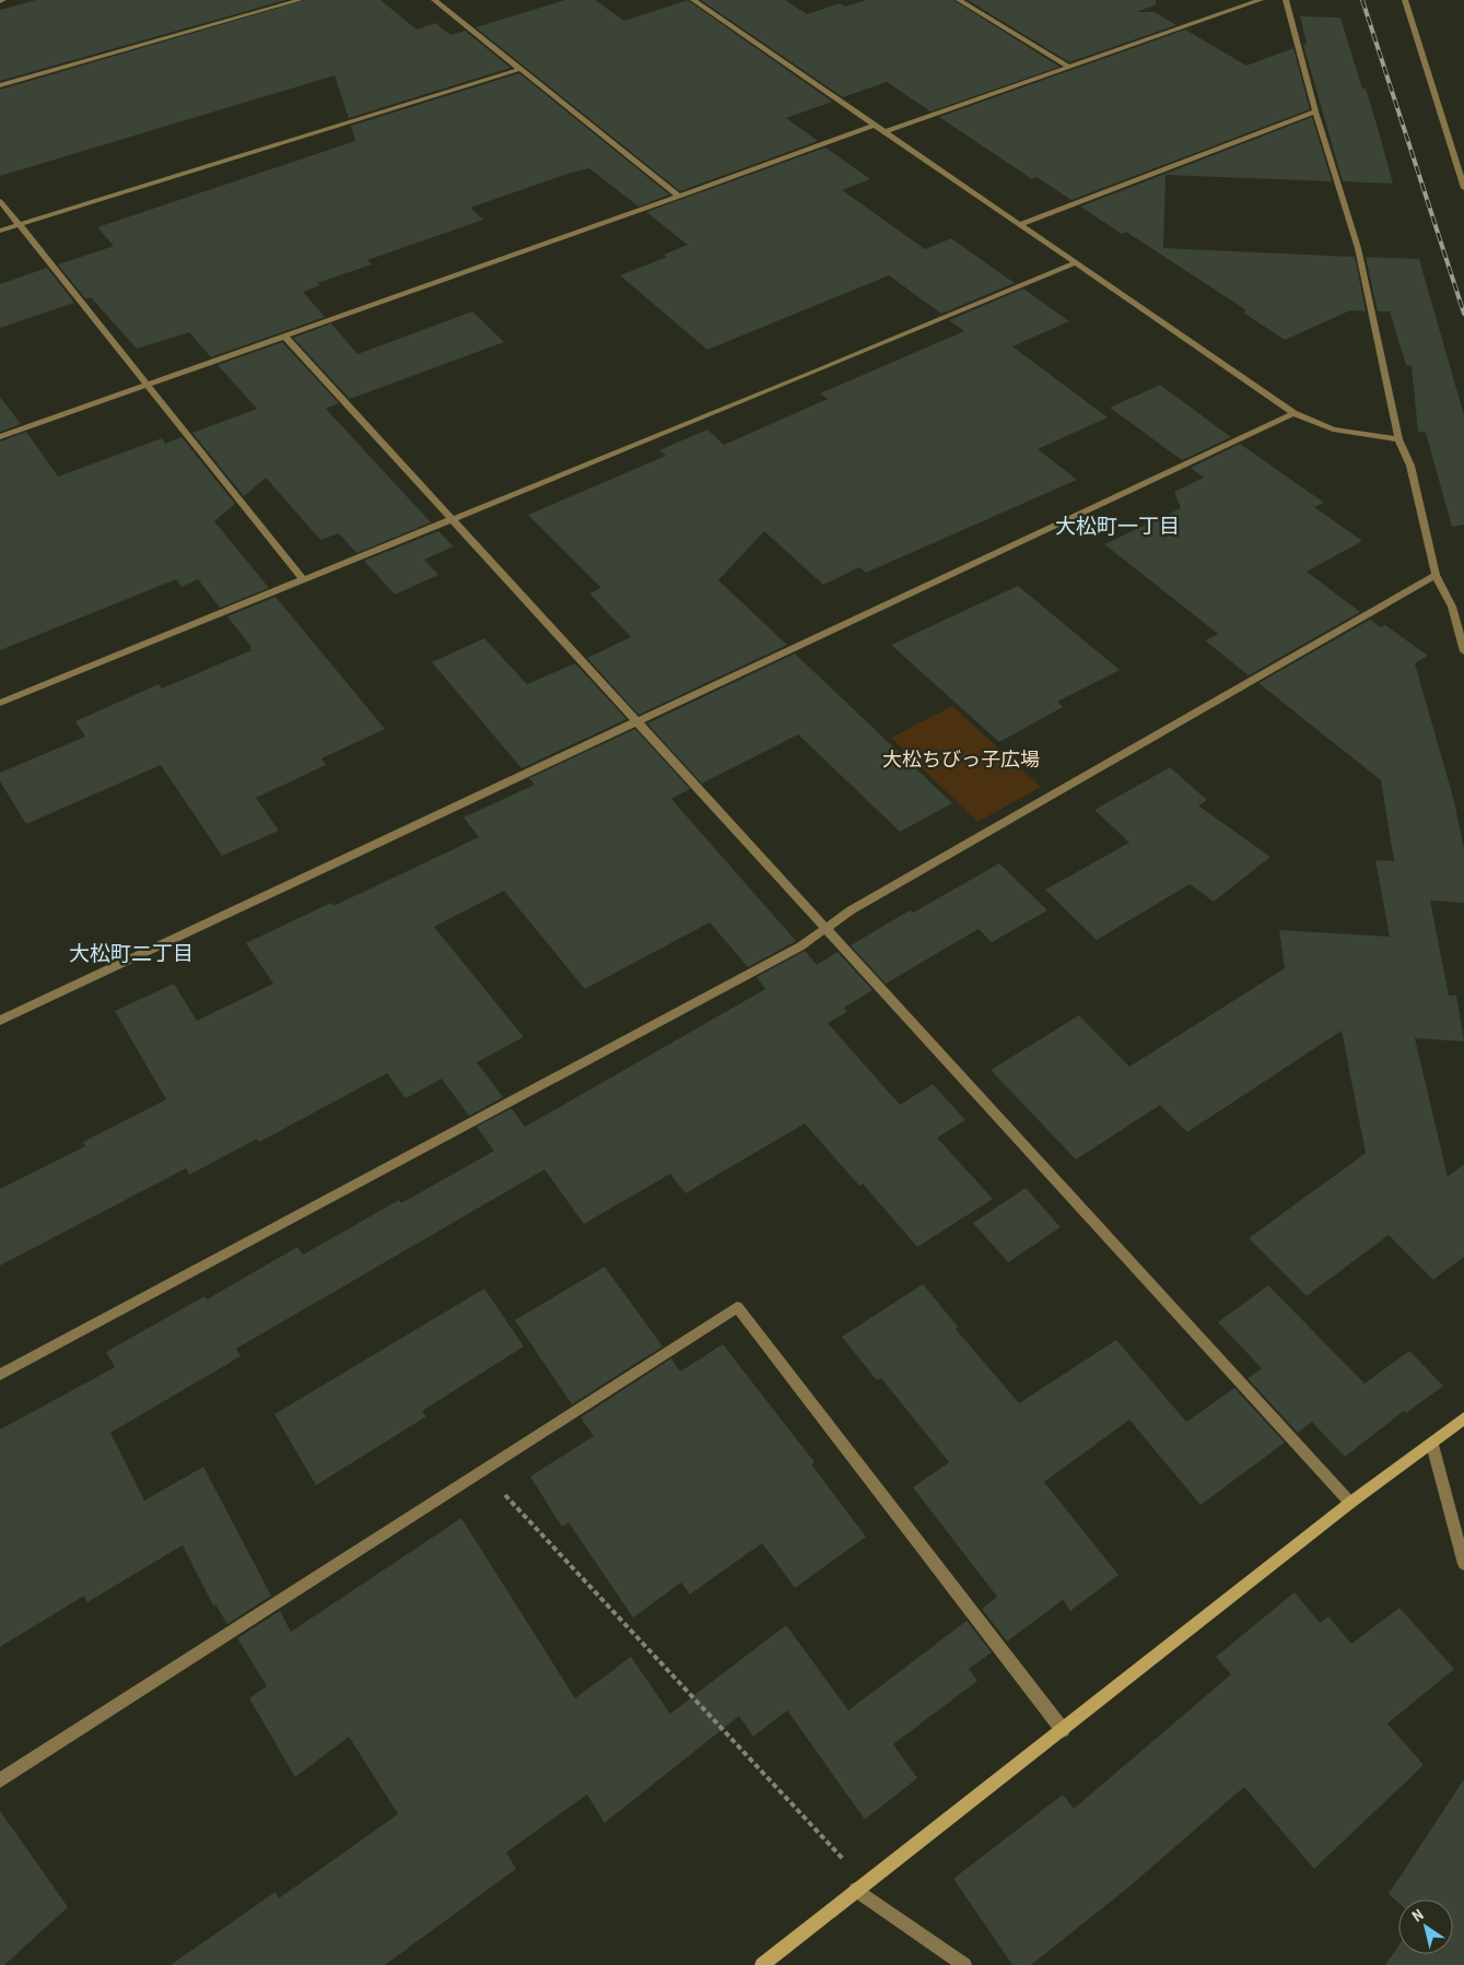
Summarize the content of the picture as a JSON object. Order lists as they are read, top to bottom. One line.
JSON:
{"districts":["大松町一丁目","大松町二丁目"],"parks":["大松ちびっ子広場"],"north":"top left"}
